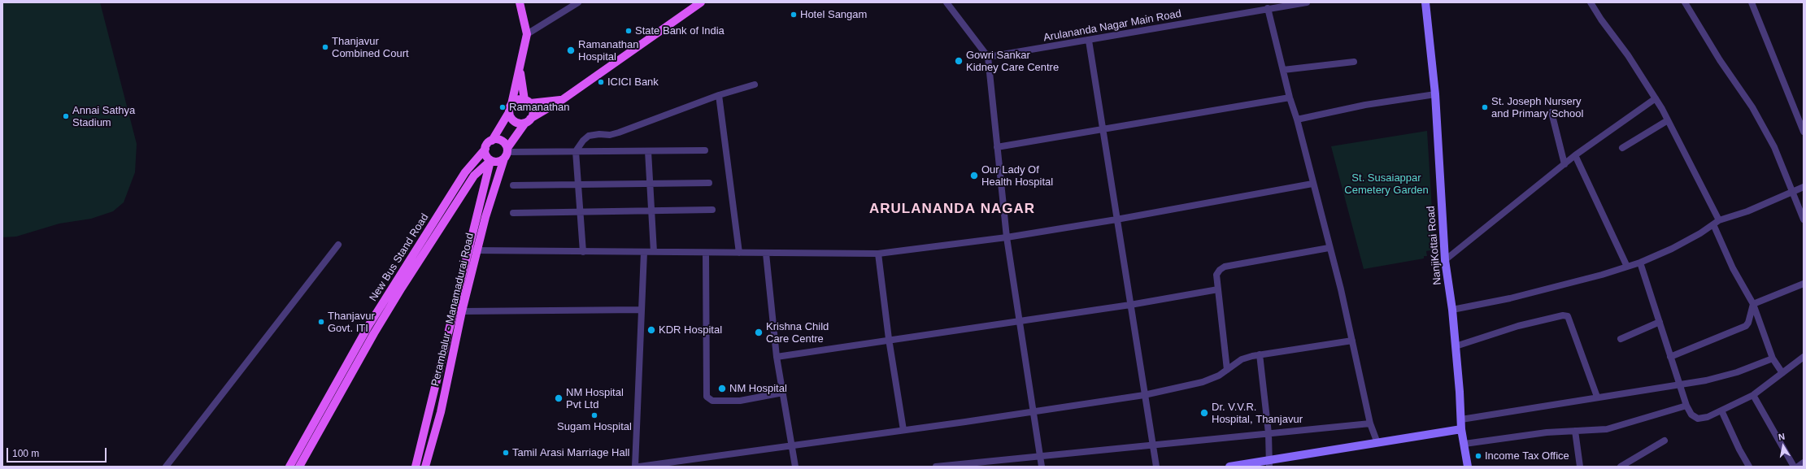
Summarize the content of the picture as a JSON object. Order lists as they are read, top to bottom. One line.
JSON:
{"streets":{"main road":["NanjiKottai Road","New Bus Stand Road","Perambalur - Manamadurai Road"],"street":["Arulananda Nagar Main Road"]},"crossings":[["New Bus Stand Road","Perambalur - Manamadurai Road"]],"districts":["ARULANANDA NAGAR"],"parks":["St. Susaiappar Cemetery Garden"],"places":["Hotel Sangam","State Bank of India","Thanjavur Combined Court","Ramanathan Hospital","Gowri Sankar Kidney Care Centre","ICICI Bank","Ramanathan","St. Joseph Nursery and Primary School","Annai Sathya Stadium","Our Lady Of Health Hospital","Thanjavur Govt. ITI","KDR Hospital","Krishna Child Care Centre","NM Hospital","NM Hospital Pvt Ltd","Dr. V.V.R. Hospital, Thanjavur","Sugam Hospital","Tamil Arasi Marriage Hall","Income Tax Office"],"scale_bar":"100 m","north":"top"}
